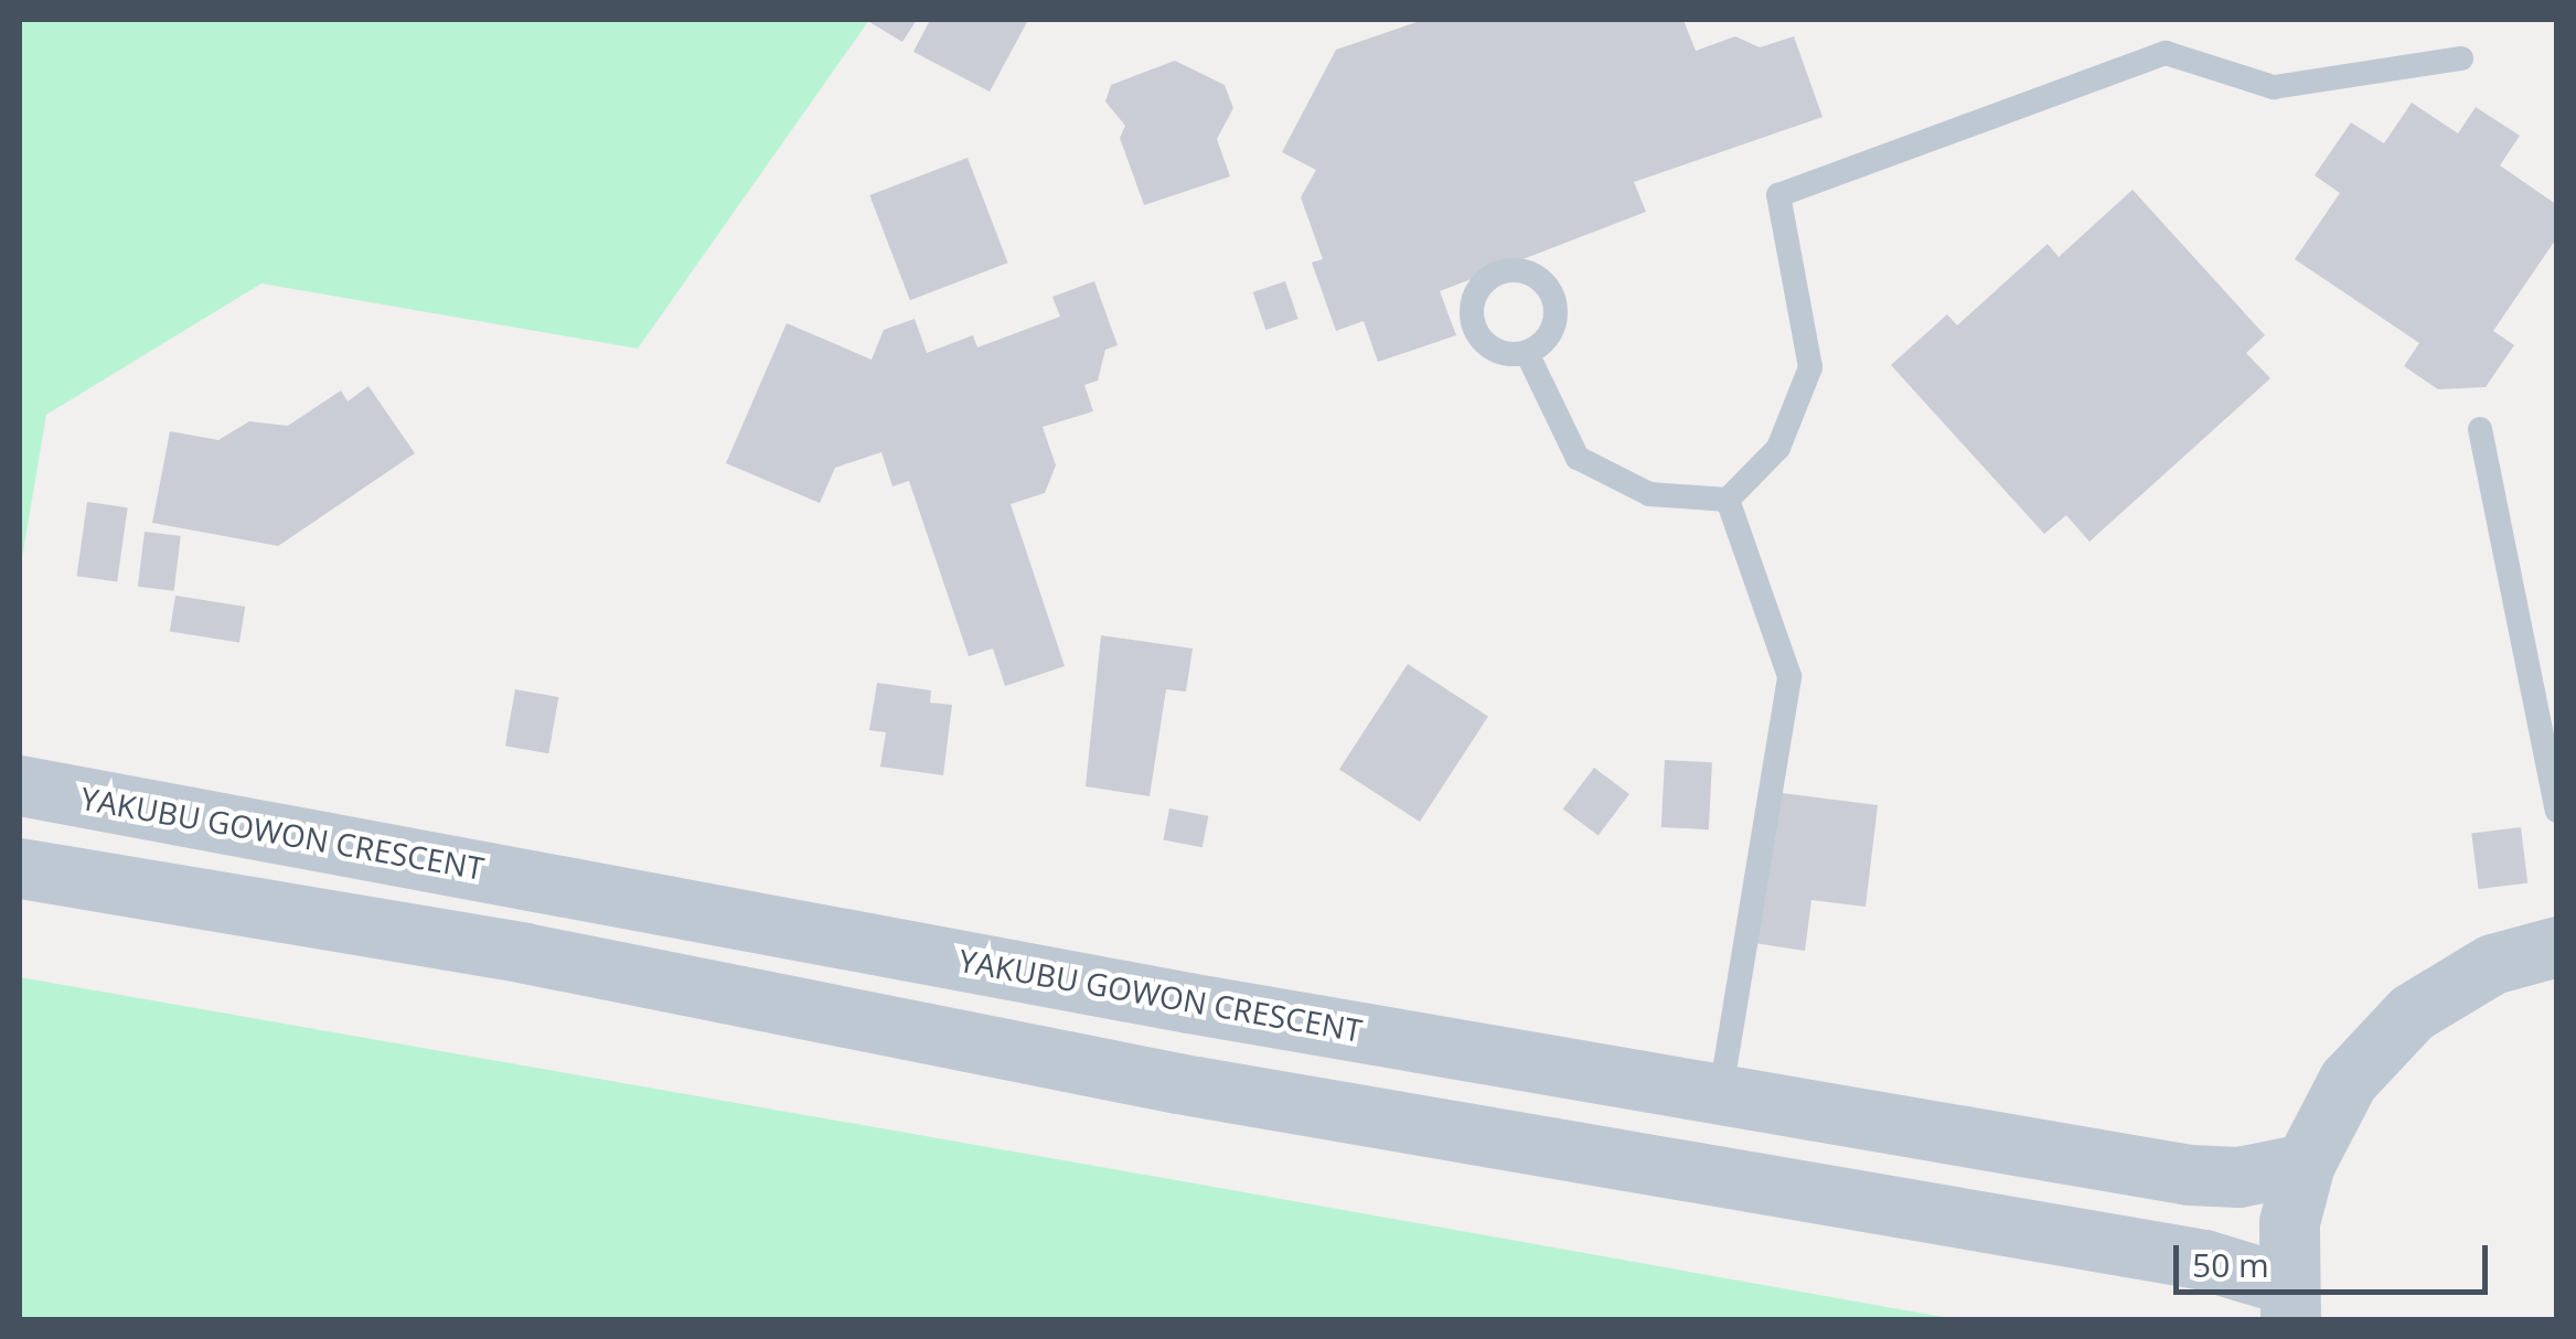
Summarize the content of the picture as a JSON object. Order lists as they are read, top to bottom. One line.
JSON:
{"streets":{"street":["YAKUBU GOWON CRESCENT"]},"scale_bar":"50 m"}
